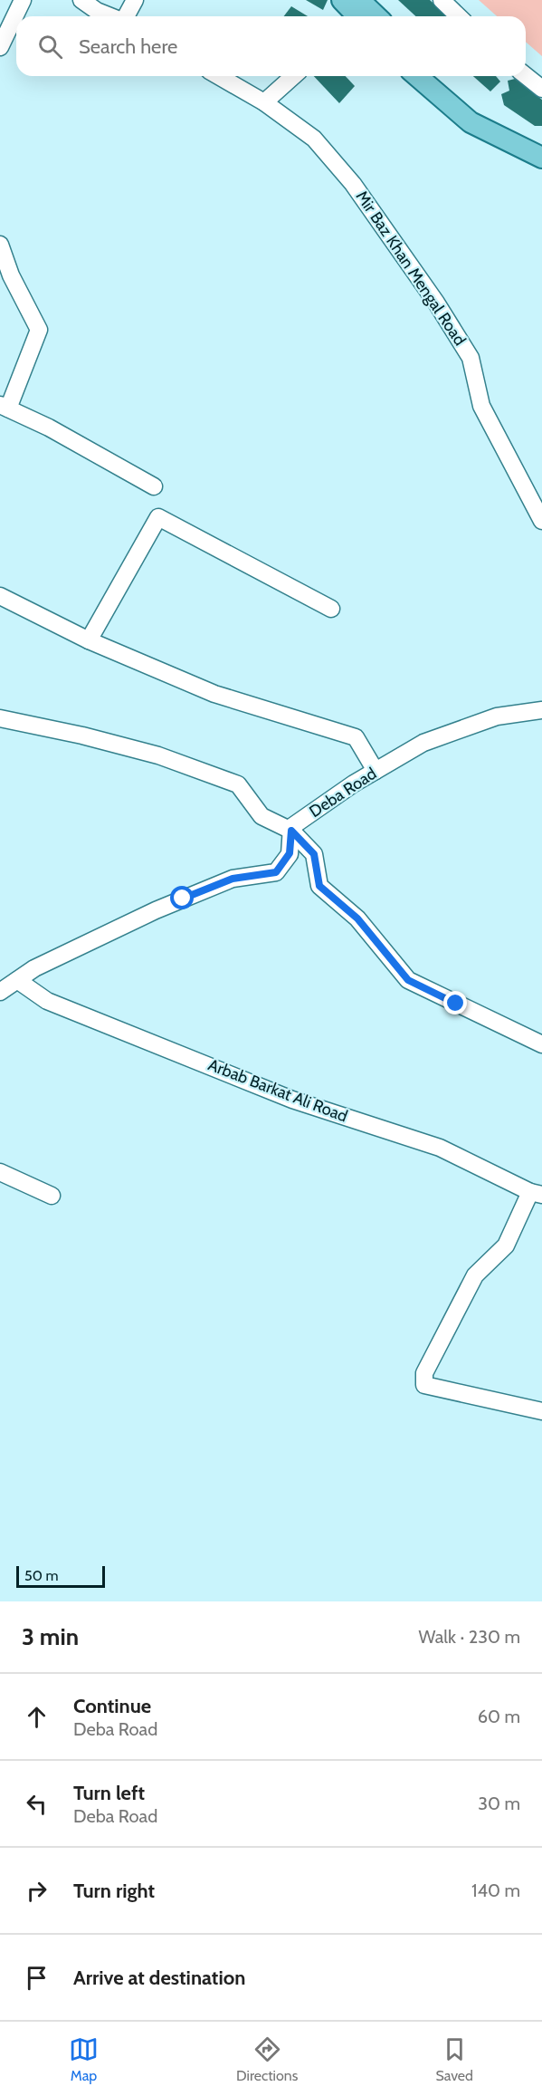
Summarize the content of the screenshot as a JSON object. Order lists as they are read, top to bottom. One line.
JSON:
{"streets":{"street":["Mir Baz Khan Mengal Road","Deba Road","Arbab Barkat Ali Road"]},"scale_bar":"50 m","page":{"search":"Search here","scale":"50 m","heading":["3 min","Walk · 230 m"],"list":[["Continue","Deba Road","60 m"],["Turn left","Deba Road","30 m"],["Turn right","140 m"],"Arrive at destination"],"nav":["Map","Directions","Saved"]}}
